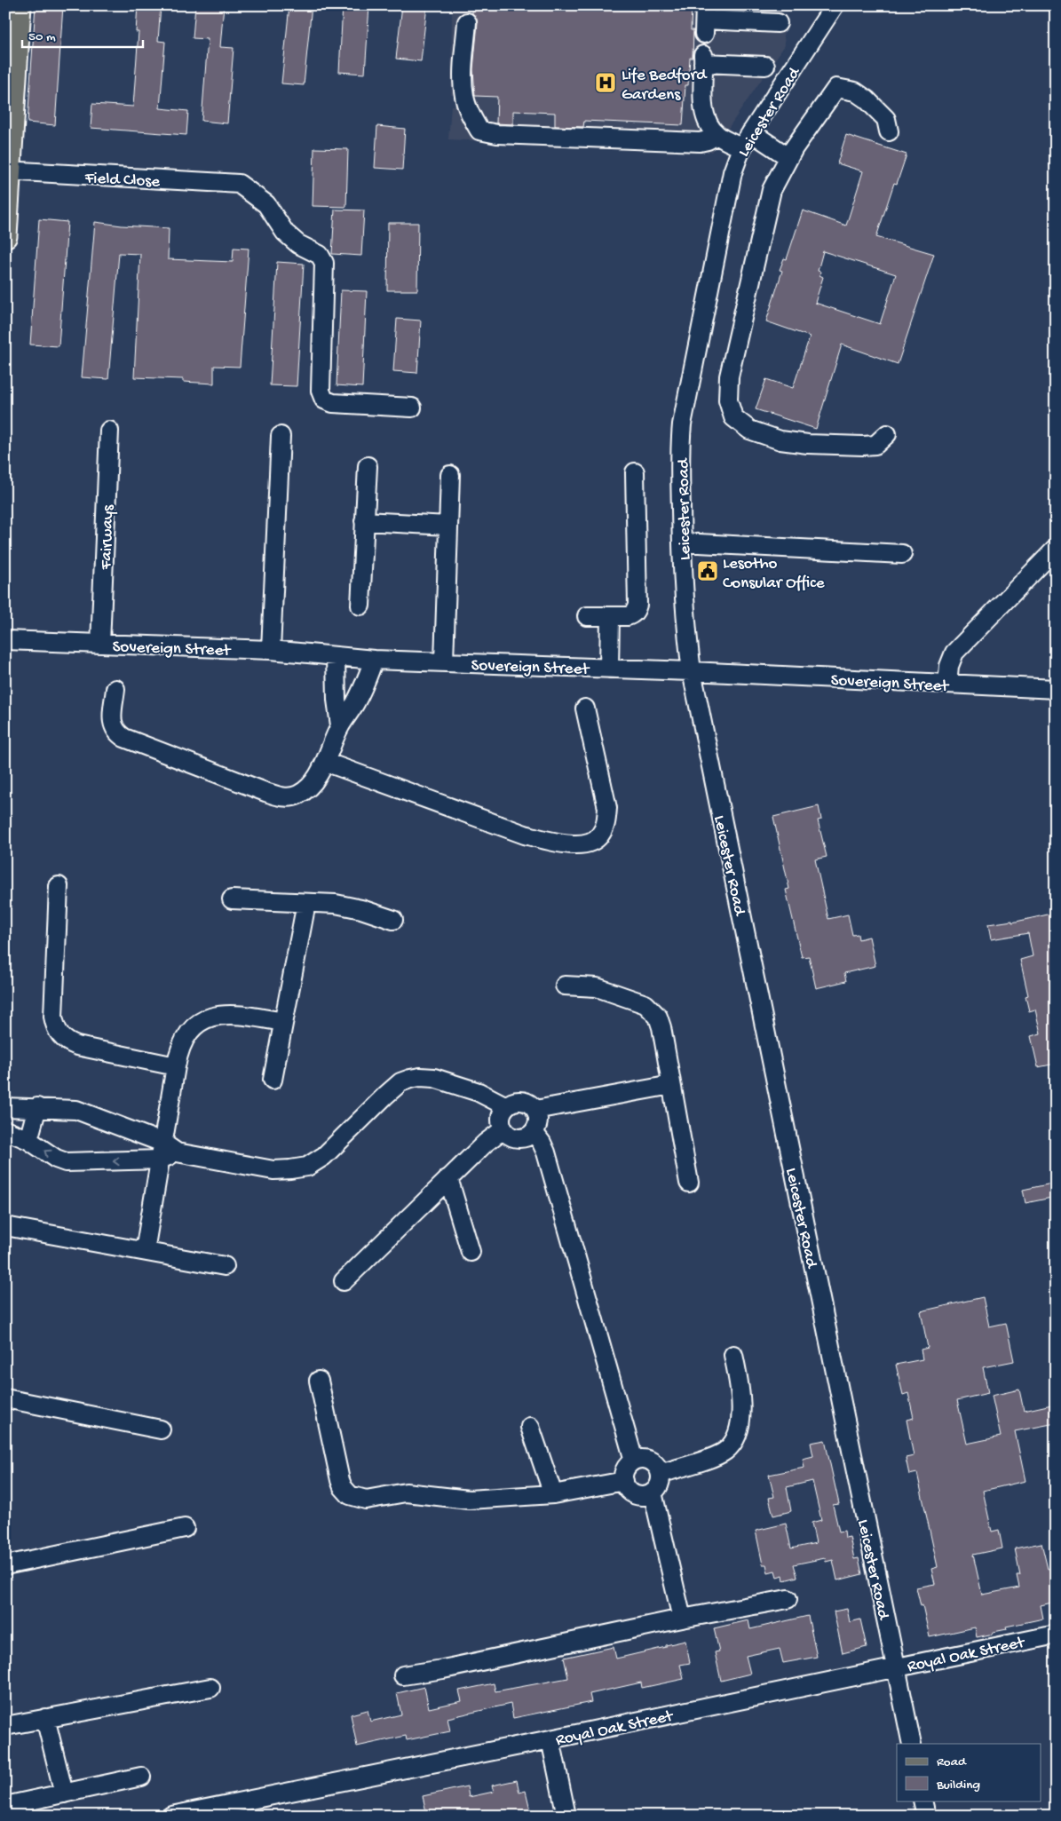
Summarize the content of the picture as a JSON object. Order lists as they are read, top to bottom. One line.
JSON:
{"streets":{"street":["Leicester Road","Field Close","Fairways","Sovereign Street","Royal Oak Street"]},"crossings":[["Leicester Road","Sovereign Street"],["Leicester Road","Royal Oak Street"],["Fairways","Sovereign Street"]],"places":{"hospital":["Life Bedford Gardens"],"public building":["Lesotho Consular Office"]},"legend":["Road","Building"],"scale_bar":"50 m"}
